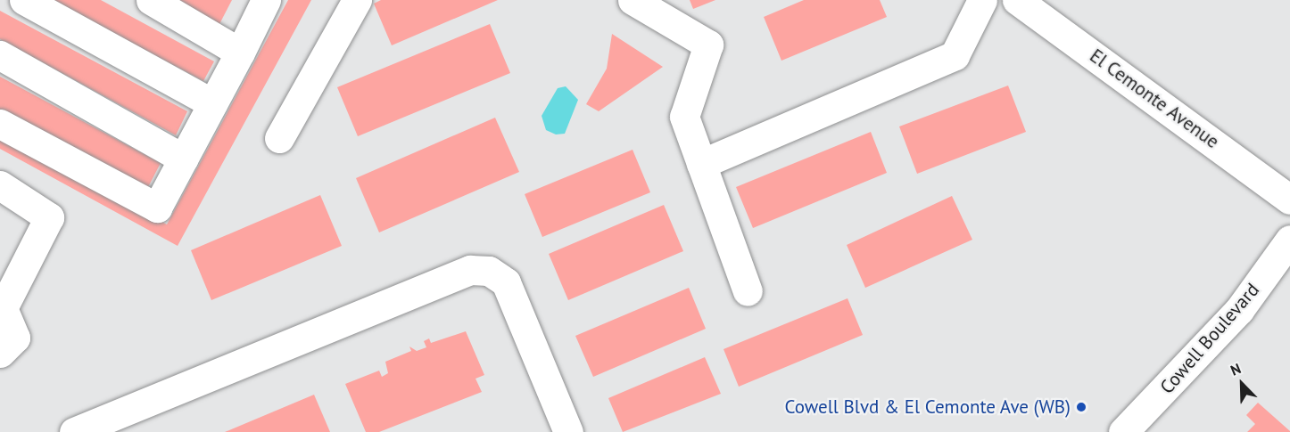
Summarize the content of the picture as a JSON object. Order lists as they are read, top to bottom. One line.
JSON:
{"streets":{"street":["El Cemonte Avenue","Cowell Boulevard"]},"places":["Cowell Blvd & El Cemonte Ave (WB)"],"north":"top left"}
